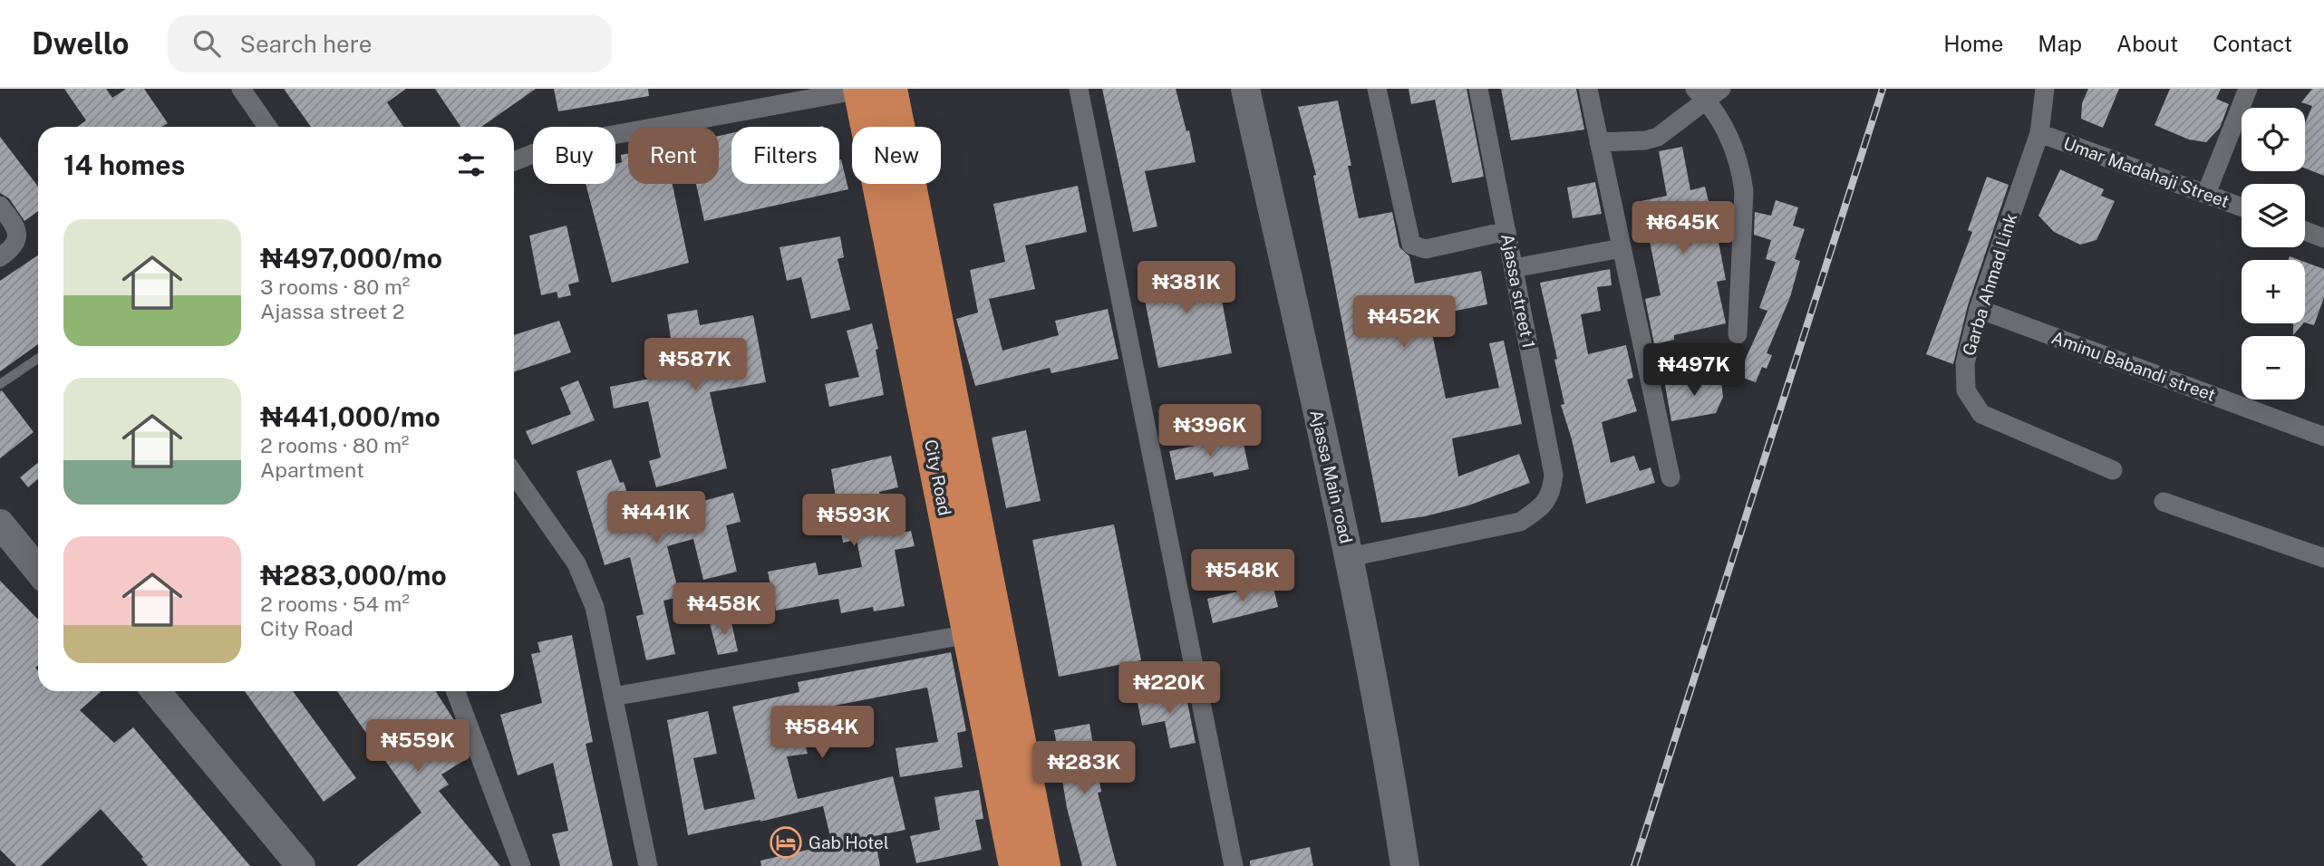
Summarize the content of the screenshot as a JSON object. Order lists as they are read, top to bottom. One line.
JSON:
{"streets":{"highway":["City Road"],"street":["Umar Madahaji Street","Garba Ahmad Link","Ajassa street 1","Aminu Babandi street","Ajassa Main road"]},"crossings":[["Umar Madahaji Street","Garba Ahmad Link"],["Garba Ahmad Link","Aminu Babandi street"],["Ajassa street 1","Ajassa Main road"]],"places":{"hotel":["Gab Hotel"]},"page":{"header":"Dwello","search":"Search here","nav":["Home","Map","About","Contact"],"map_buttons":["+","−"],"chip":["Buy","Rent","Filters","New"],"heading":"14 homes","price":["₦645K","₦381K","₦452K","₦587K","₦497K","₦396K","₦441K","₦593K","₦548K","₦458K","₦220K","₦584K","₦559K","₦283K"],"list":[{"name":"₦497,000/mo","note":"3 rooms · 80 m² · Ajassa street 2"},{"name":"₦441,000/mo","note":"2 rooms · 80 m² · Apartment"},{"name":"₦283,000/mo","note":"2 rooms · 54 m² · City Road"}]}}
